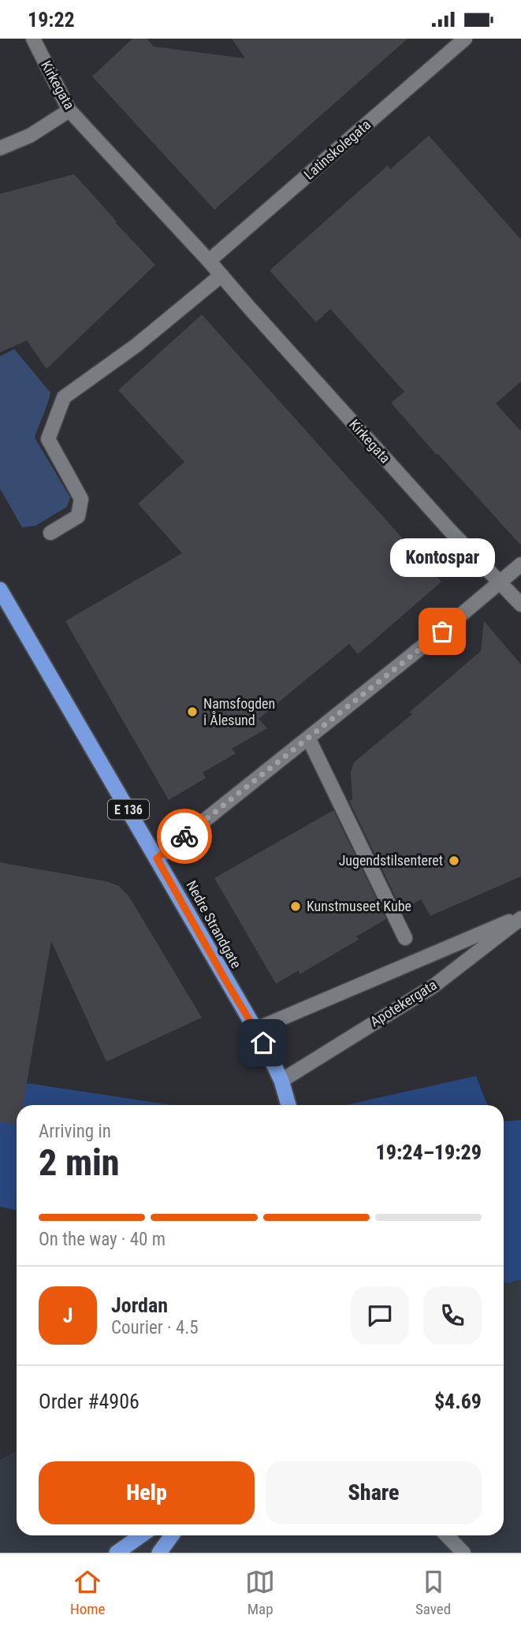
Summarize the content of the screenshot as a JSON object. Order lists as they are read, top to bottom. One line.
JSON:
{"streets":{"highway":["E 136","Nedre Strandgate"],"street":["Kirkegata","Latinskolegata","Apotekergata"]},"crossings":[["Kirkegata","Latinskolegata"],["Nedre Strandgate","Apotekergata"]],"places":["Kontospar","Namsfogden i Ålesund","Jugendstilsenteret","Kunstmuseet Kube"],"page":{"status":"19:22","bubble":"Kontospar","heading":["2 min","Arriving in","19:24–19:29"],"panel":["Jordan","Courier · 4.5","Order #4906","$4.69"],"bar":"On the way · 40 m","round":"J","buttons":["Help","Share"],"tabs":["Home","Map","Saved"]}}
